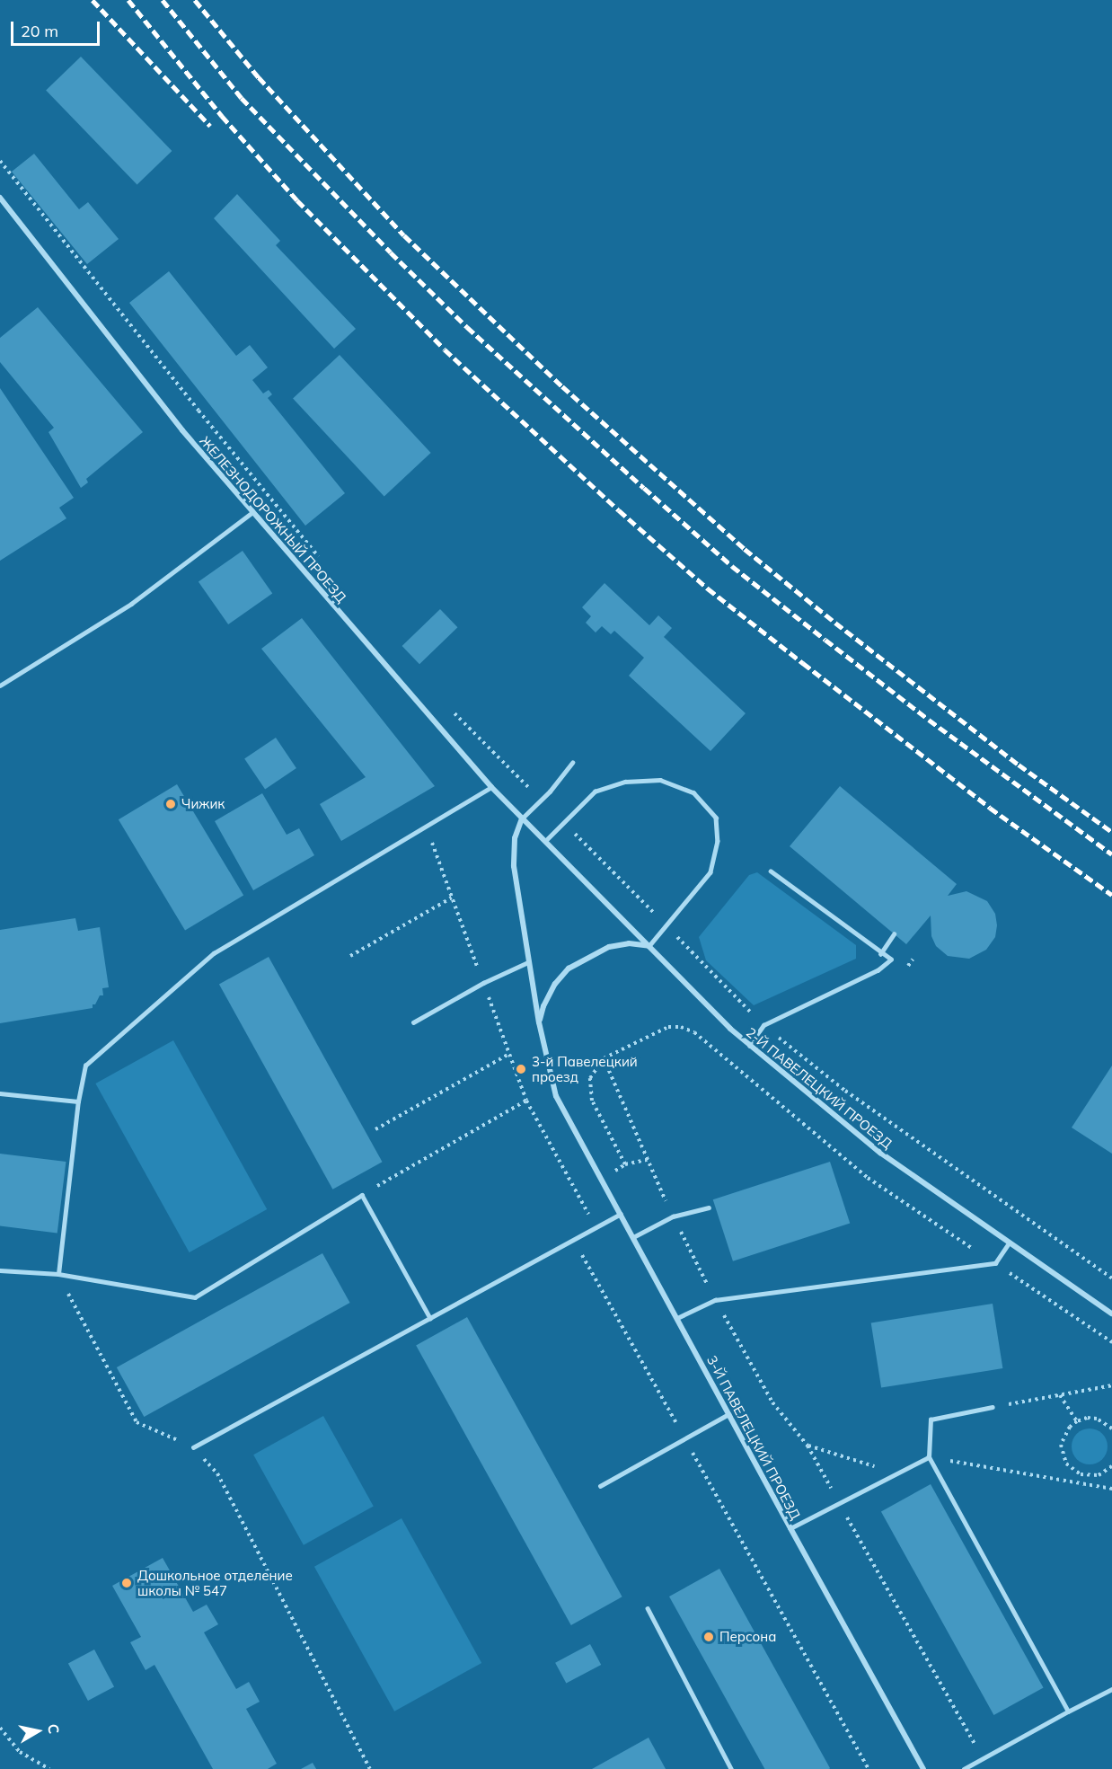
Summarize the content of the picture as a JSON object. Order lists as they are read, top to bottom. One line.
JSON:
{"streets":{"street":["ЖЕЛЕЗНОДОРОЖНЫЙ ПРОЕЗД","2-Й ПАВЕЛЕЦКИЙ ПРОЕЗД","3-Й ПАВЕЛЕЦКИЙ ПРОЕЗД"]},"crossings":[["ЖЕЛЕЗНОДОРОЖНЫЙ ПРОЕЗД","2-Й ПАВЕЛЕЦКИЙ ПРОЕЗД"],["ЖЕЛЕЗНОДОРОЖНЫЙ ПРОЕЗД","3-Й ПАВЕЛЕЦКИЙ ПРОЕЗД"]],"places":["Чижик","3-й Павелецкий проезд","Дошкольное отделение школы № 547","Персона"],"scale_bar":"20 m","north":"right"}
